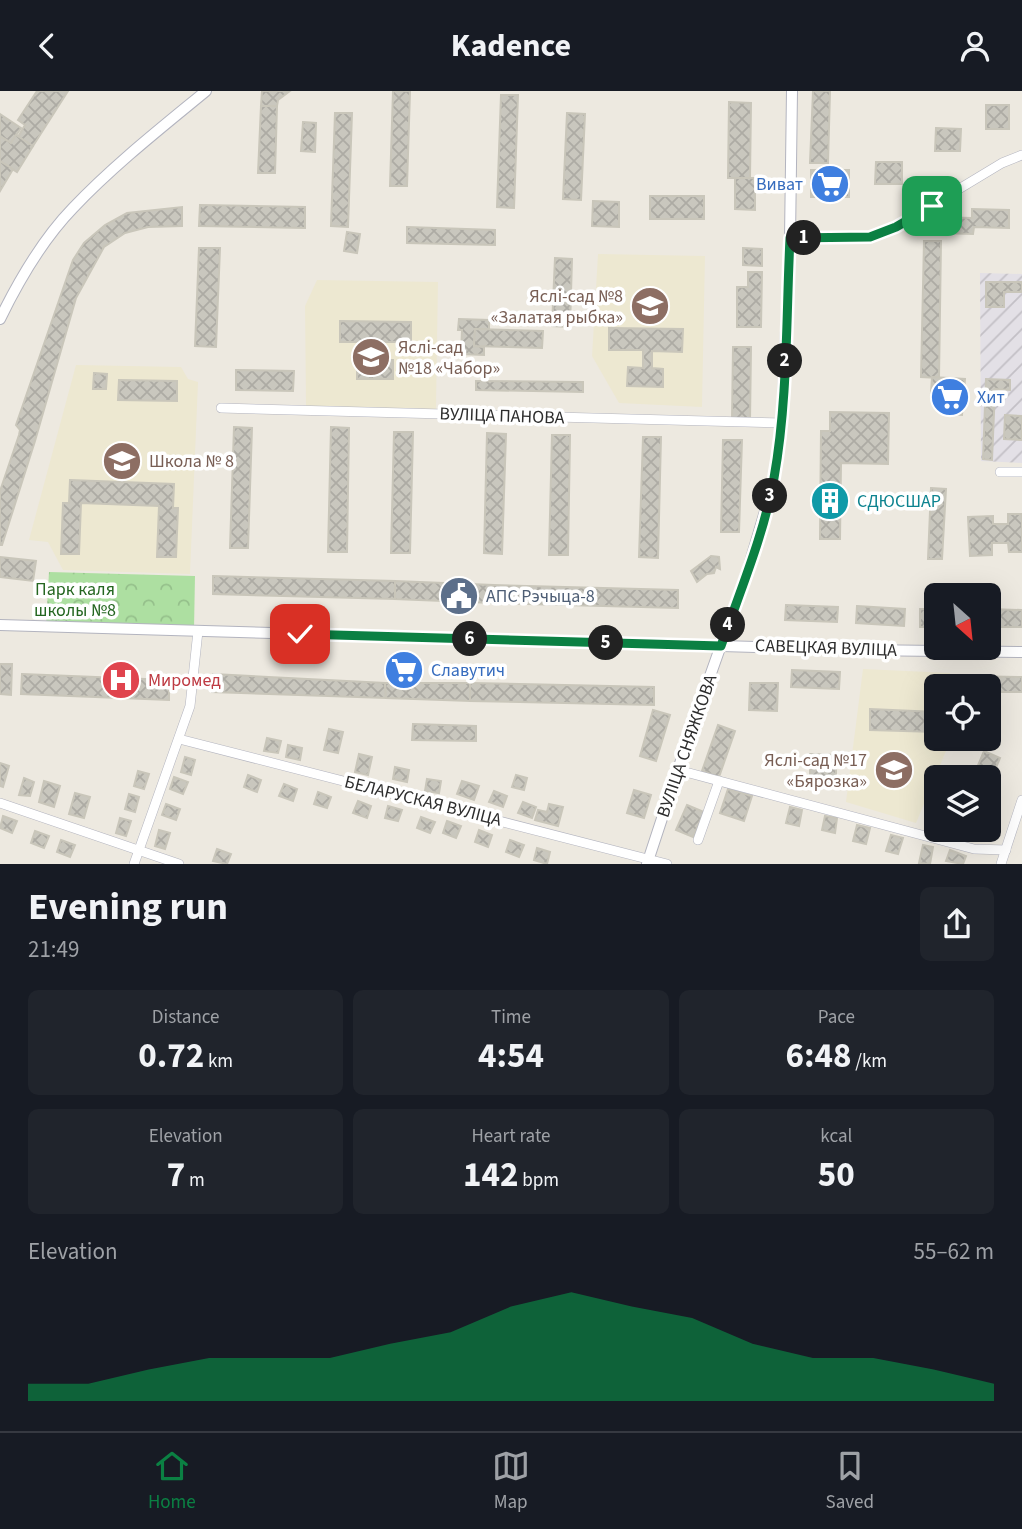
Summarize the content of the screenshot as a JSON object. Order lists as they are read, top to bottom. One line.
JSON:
{"streets":{"street":["ВУЛІЦА ПАНОВА","САВЕЦКАЯ ВУЛІЦА","ВУЛІЦА СНЯЖКОВА","БЕЛАРУСКАЯ ВУЛІЦА"]},"crossings":[["ВУЛІЦА ПАНОВА","ВУЛІЦА СНЯЖКОВА"],["САВЕЦКАЯ ВУЛІЦА","ВУЛІЦА СНЯЖКОВА"],["ВУЛІЦА СНЯЖКОВА","БЕЛАРУСКАЯ ВУЛІЦА"]],"parks":["Парк каля школы №8"],"places":{"supermarket":["Виват","Хит","Славутич"],"school or university":["Яслі-сад №8 «Залатая рыбка»","Яслі-сад №18 «Чабор»","Школа № 8","Яслі-сад №17 «Бярозка»"],"building":["СДЮСШАР"],"public building":["АПС Рэчыца-8"],"hospital":["Миромед"]},"north":"bottom right","page":{"header":"Kadence","pins":["1","2","3","4","6","5"],"heading":["Evening run","21:49"],"stats":[["Distance","0.72 km"],["Time","4:54"],["Pace","6:48 /km"],["Elevation","7 m"],["Heart rate","142 bpm"],["kcal","50"]],"chart":["Elevation","55–62 m"],"tabs":["Home","Map","Saved"]}}
